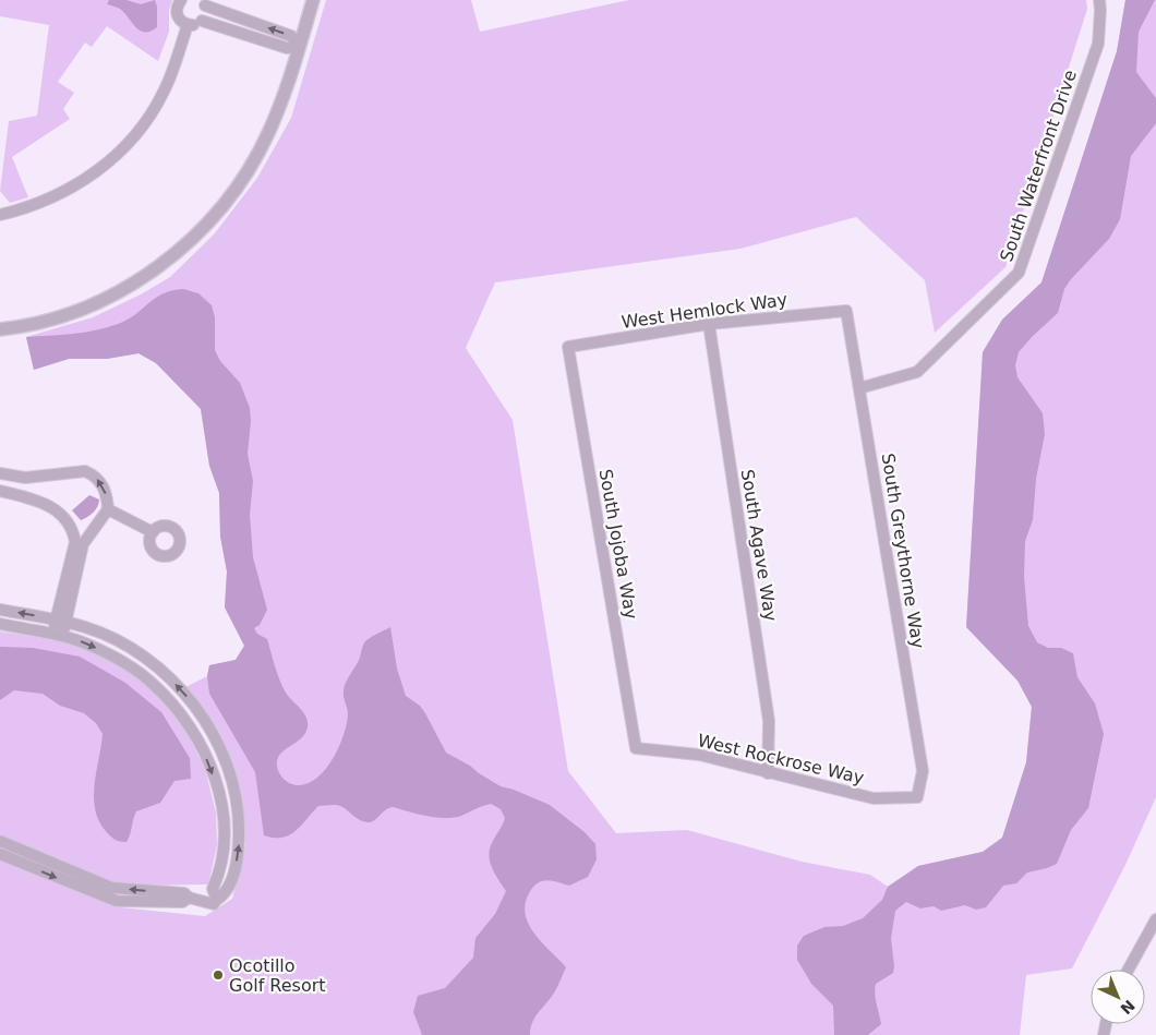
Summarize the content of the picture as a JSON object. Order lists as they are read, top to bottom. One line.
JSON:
{"streets":{"street":["South Waterfront Drive","West Hemlock Way","South Jojoba Way","South Agave Way","South Greythorne Way","West Rockrose Way"]},"crossings":[["South Waterfront Drive","South Greythorne Way"],["West Hemlock Way","South Jojoba Way"],["West Hemlock Way","South Agave Way"],["West Hemlock Way","South Greythorne Way"],["South Jojoba Way","West Rockrose Way"],["South Agave Way","West Rockrose Way"],["South Greythorne Way","West Rockrose Way"]],"places":["Ocotillo Golf Resort"],"north":"bottom right"}
